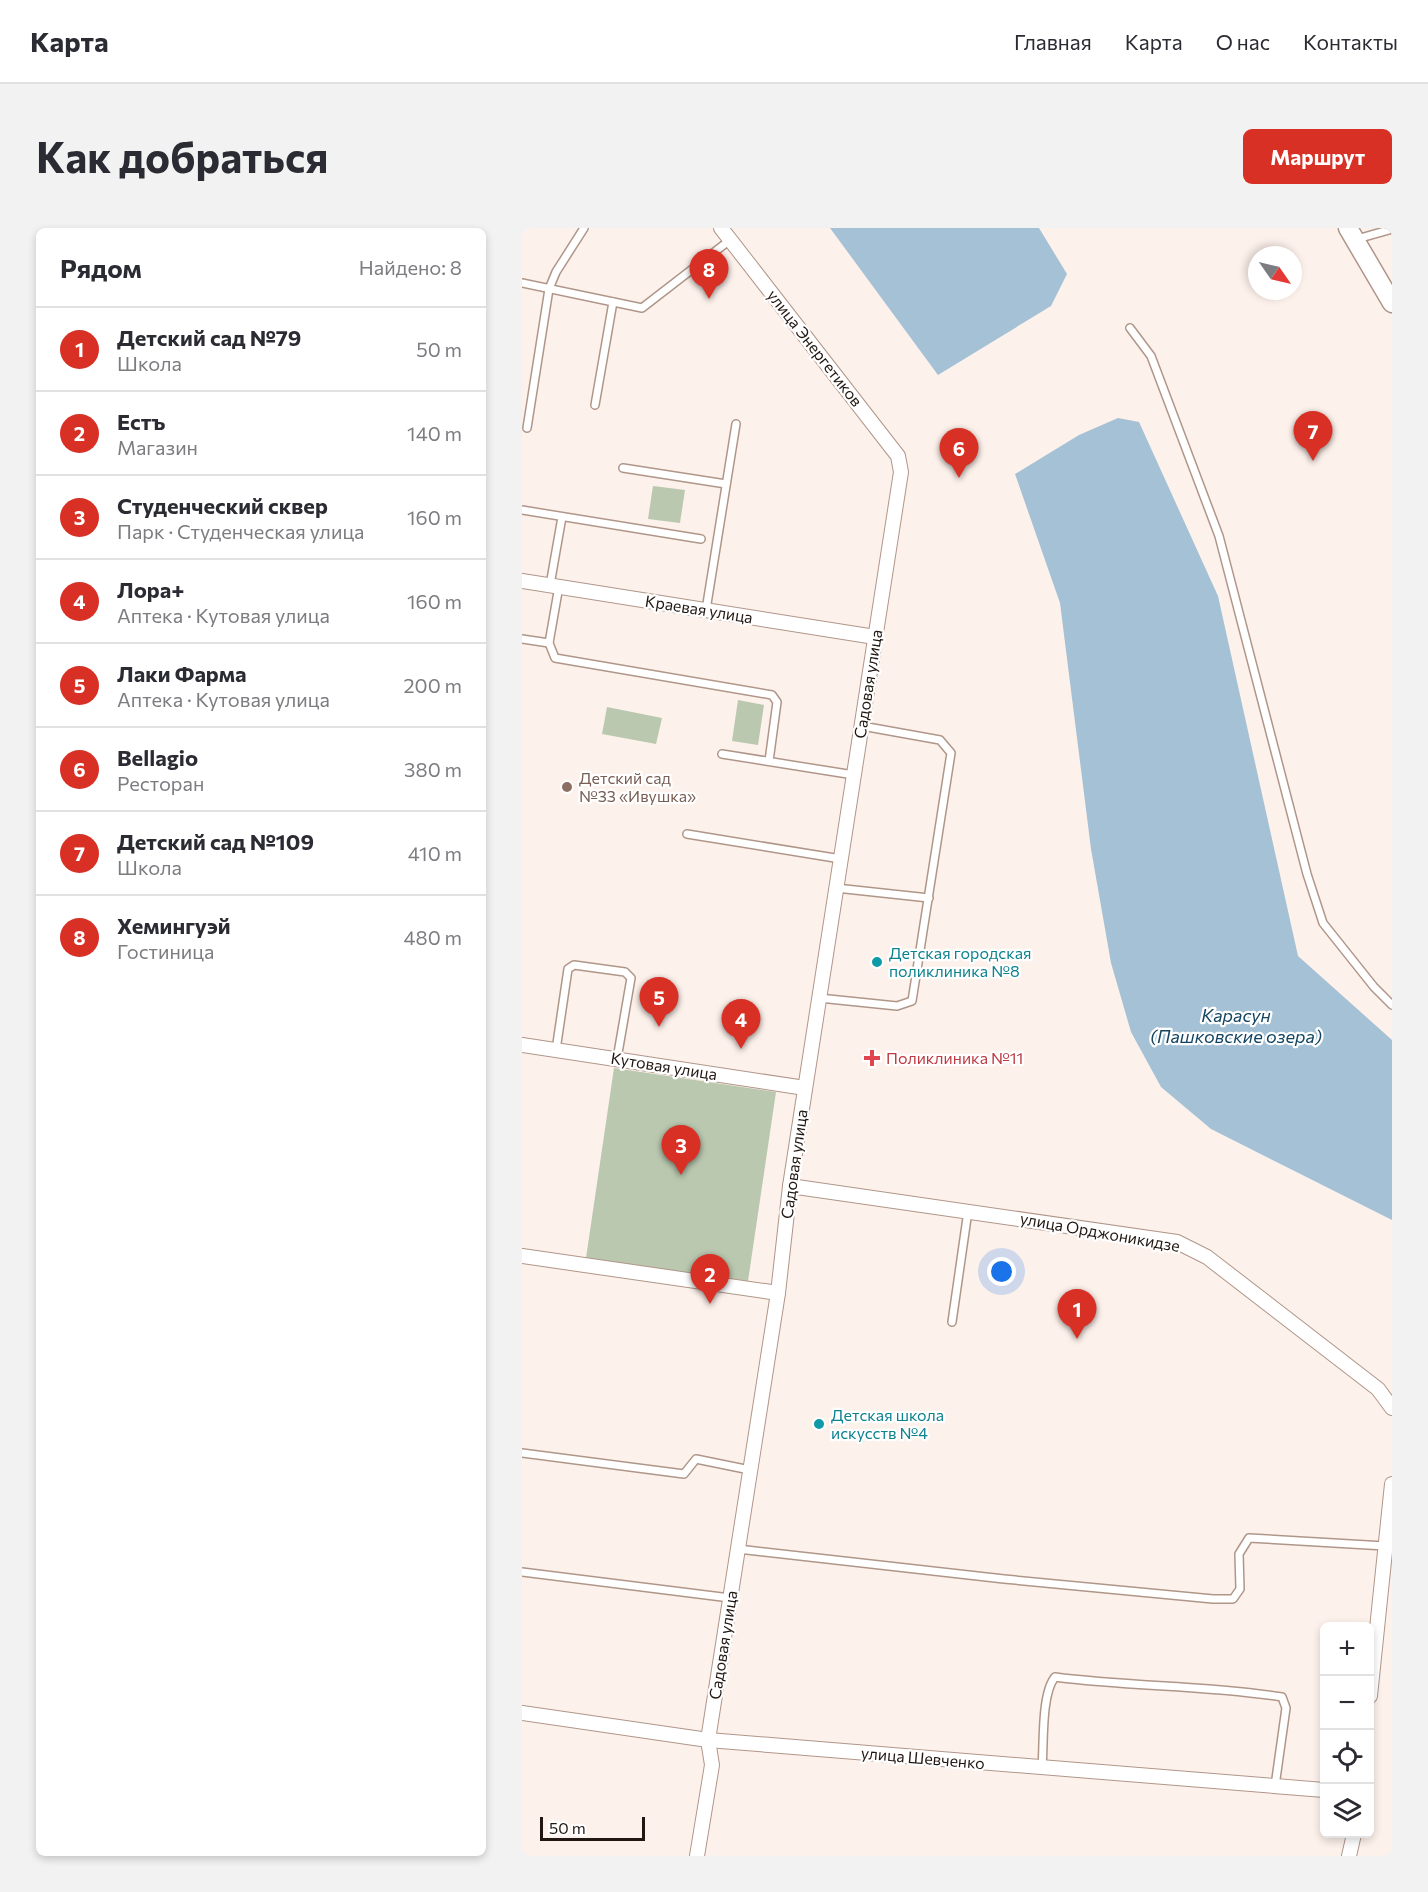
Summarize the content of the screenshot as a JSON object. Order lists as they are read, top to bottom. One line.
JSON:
{"streets":{"street":["улица Энергетиков","Краевая улица","Садовая улица","Кутовая улица","улица Орджоникидзе","улица Шевченко"]},"crossings":[["улица Энергетиков","Садовая улица"],["Краевая улица","Садовая улица"],["Садовая улица","Кутовая улица"],["Садовая улица","улица Орджоникидзе"],["Садовая улица","улица Шевченко"]],"water":["Карасун (Пашковские озера)"],"places":{"other":["Детский сад №33 «Ивушка»","Детская городская поликлиника №8","Детская школа искусств №4"],"health":["Поликлиника №11"]},"scale_bar":"50 m","north":"bottom right","page":{"header":"Карта","nav":["Главная","Карта","О нас","Контакты"],"buttons":"Маршрут","title":"Как добраться","heading":["Рядом","Найдено: 8"],"pins":["8","7","6","5","4","3","2","1"],"list":[{"mark":"1","name":"Детский сад №79","note":"Школа","value":"50 m"},{"mark":"2","name":"Естъ","note":"Магазин","value":"140 m"},{"mark":"3","name":"Студенческий сквер","note":"Парк · Студенческая улица","value":"160 m"},{"mark":"4","name":"Лора+","note":"Аптека · Кутовая улица","value":"160 m"},{"mark":"5","name":"Лаки Фарма","note":"Аптека · Кутовая улица","value":"200 m"},{"mark":"6","name":"Bellagio","note":"Ресторан","value":"380 m"},{"mark":"7","name":"Детский сад №109","note":"Школа","value":"410 m"},{"mark":"8","name":"Хемингуэй","note":"Гостиница","value":"480 m"}],"map_buttons":["+","−"],"scale":"50 m"}}
